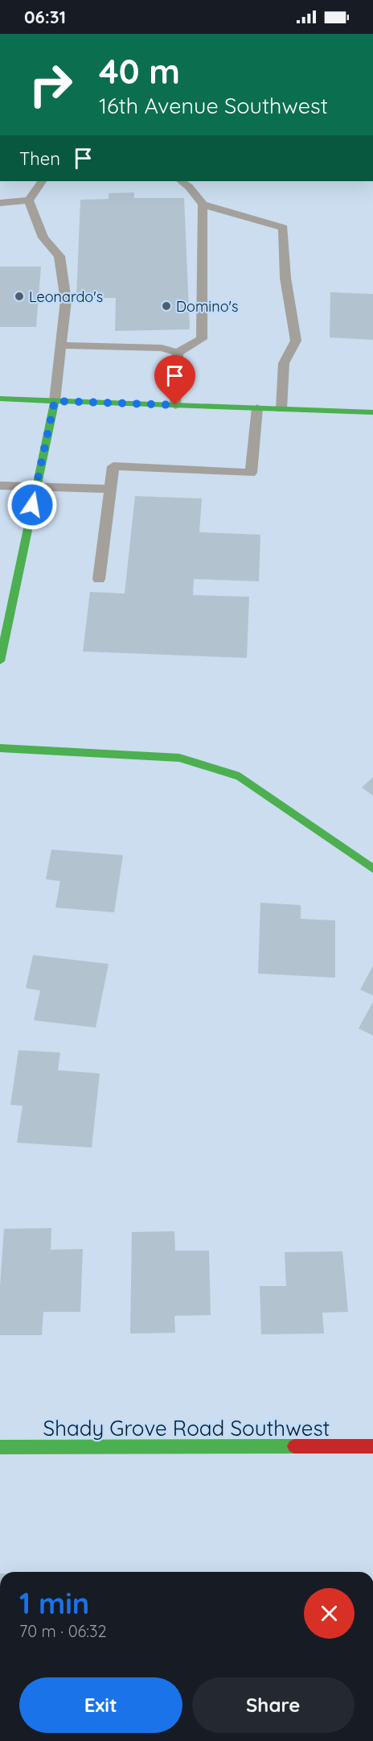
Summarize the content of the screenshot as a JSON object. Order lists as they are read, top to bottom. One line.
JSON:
{"streets":{"street":["Shady Grove Road Southwest"]},"places":["Leonardo's","Domino's"],"page":{"status":"06:31","turn":["40 m","16th Avenue Southwest"],"then":"Then","heading":["1 min","70 m · 06:32"],"buttons":["Exit","Share"]}}
